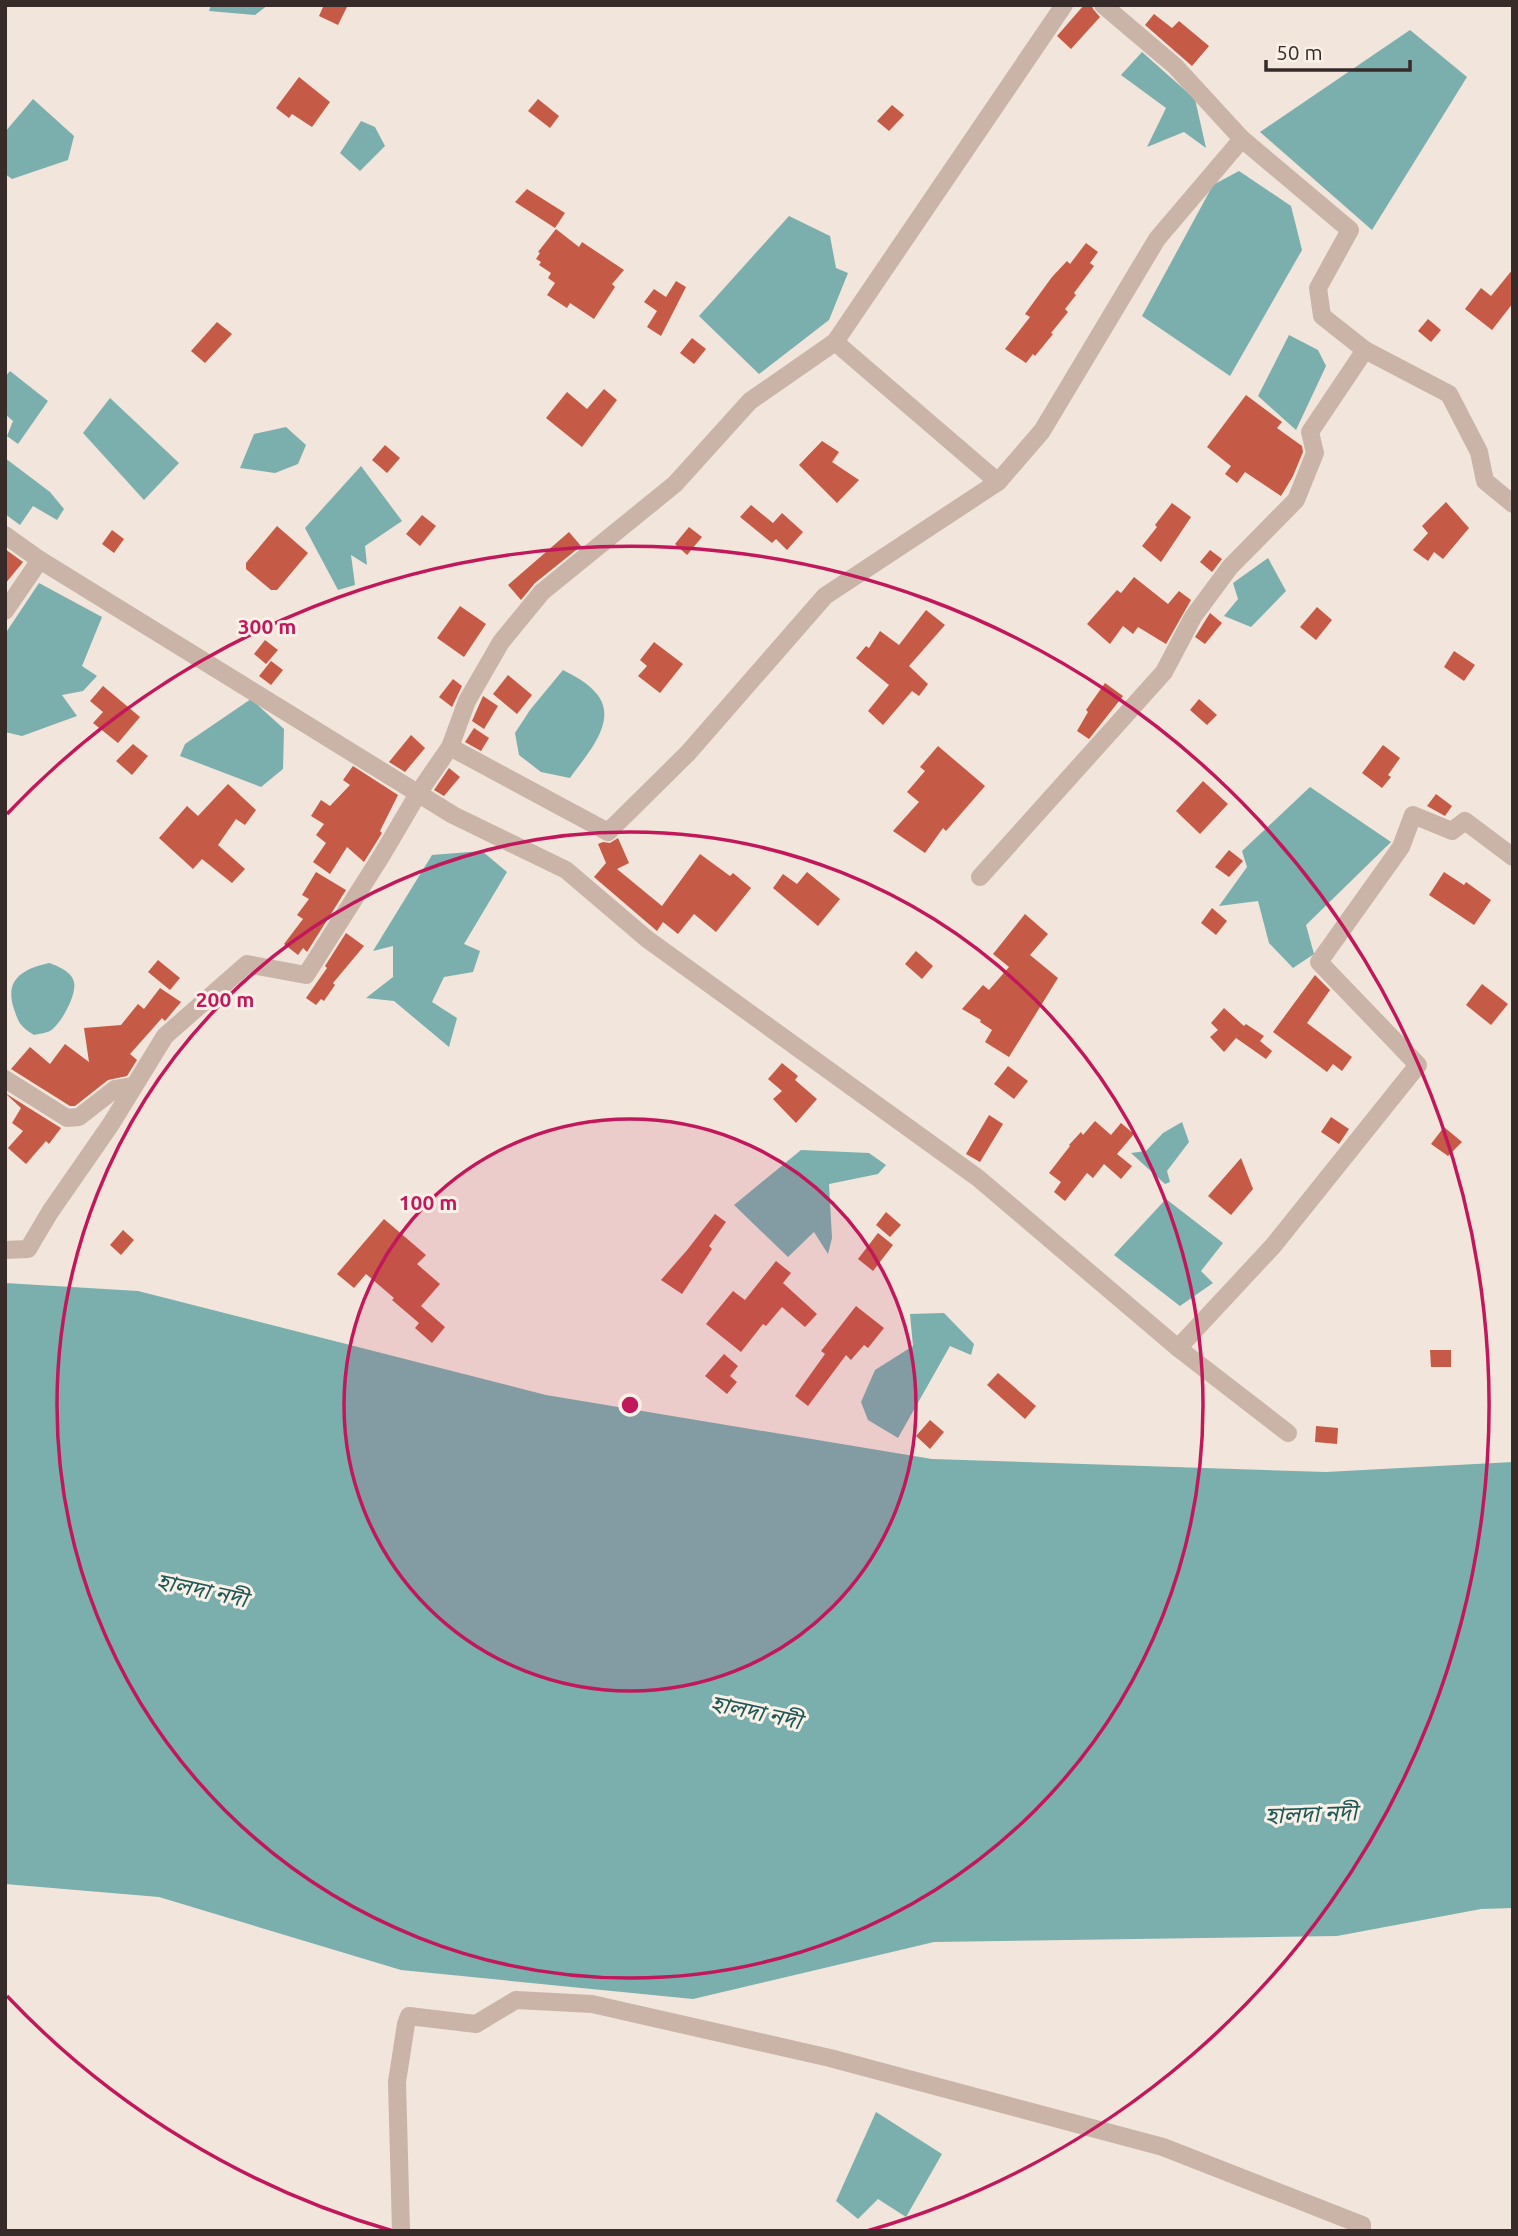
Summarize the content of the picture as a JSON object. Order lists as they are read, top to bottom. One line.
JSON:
{"water":["হালদা নদী"],"scale_bar":"50 m","rings":["300 m","200 m","100 m"]}
